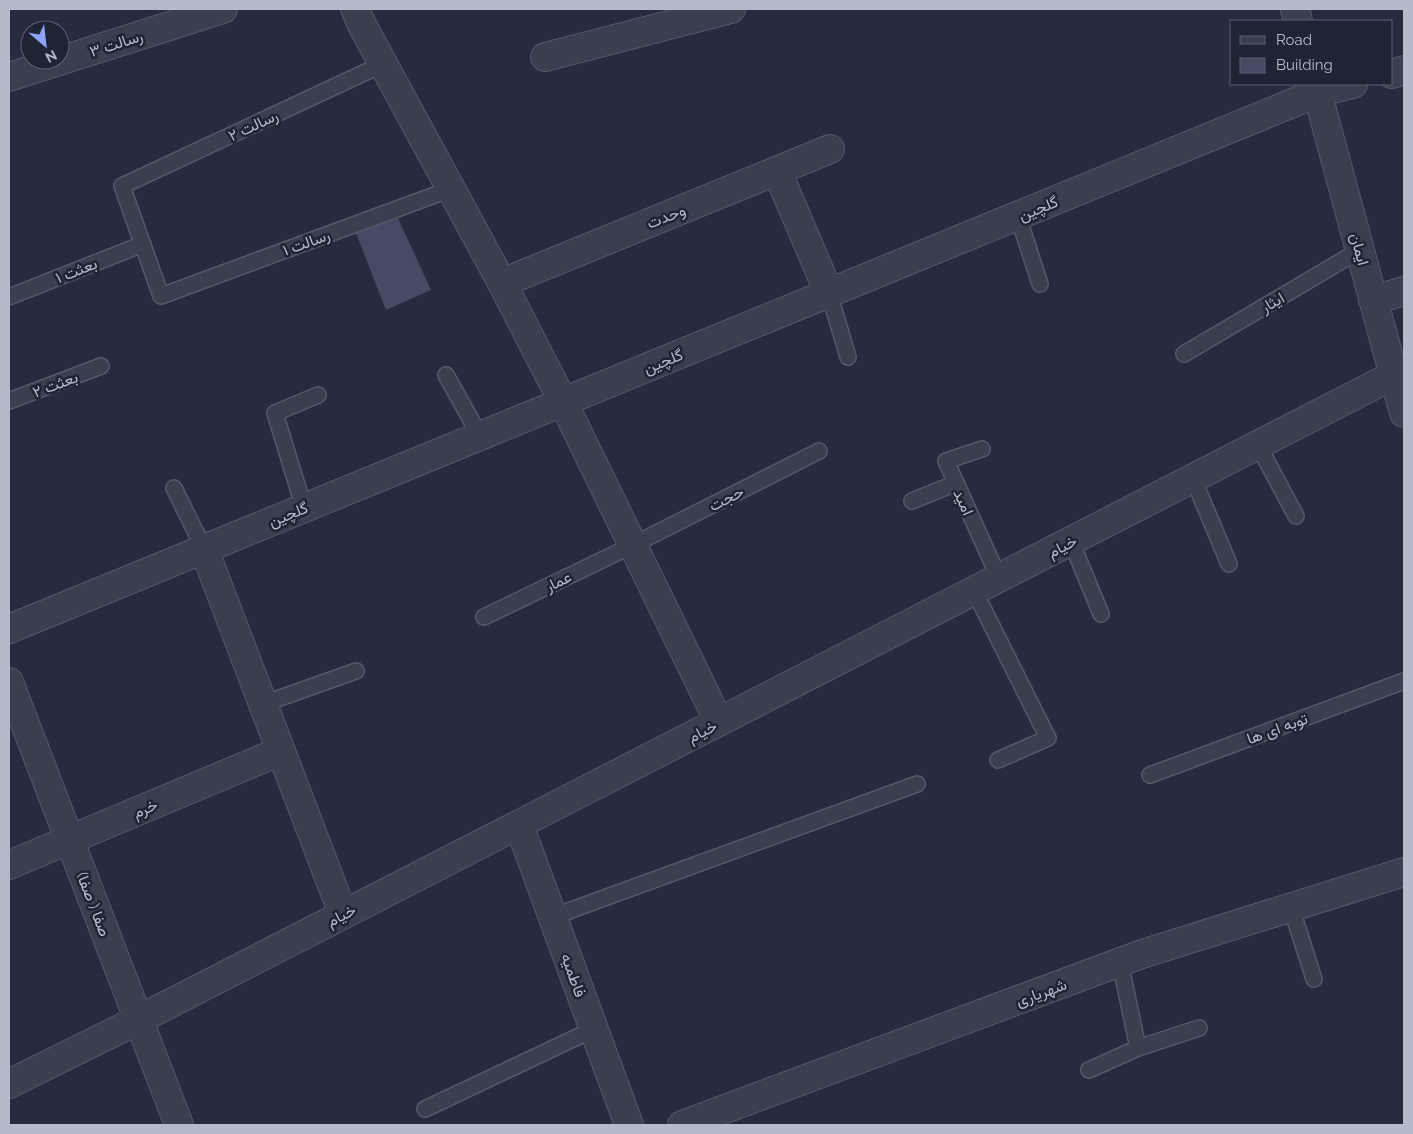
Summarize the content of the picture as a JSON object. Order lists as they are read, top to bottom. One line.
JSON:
{"streets":{"street":["رسالت ۳","گلچین","وحدت","ایمان","خیام","خرم","صفا ( صفا)","فاطمیه","شهریاری"],"lane":["رسالت ۲","رسالت ۱","بعثت ۱","ایثار","بعثت ۲","حجت","امید","عمار","توبه ای ها"]},"crossings":[["رسالت ۲","رسالت ۱"],["رسالت ۲","بعثت ۱"],["گلچین","ایمان"],["رسالت ۱","بعثت ۱"],["ایمان","ایثار"],["ایمان","خیام"],["حجت","عمار"],["امید","خیام"],["خیام","صفا ( صفا)"],["خیام","فاطمیه"],["خرم","صفا ( صفا)"]],"legend":["Road","Building"],"north":"bottom right"}
